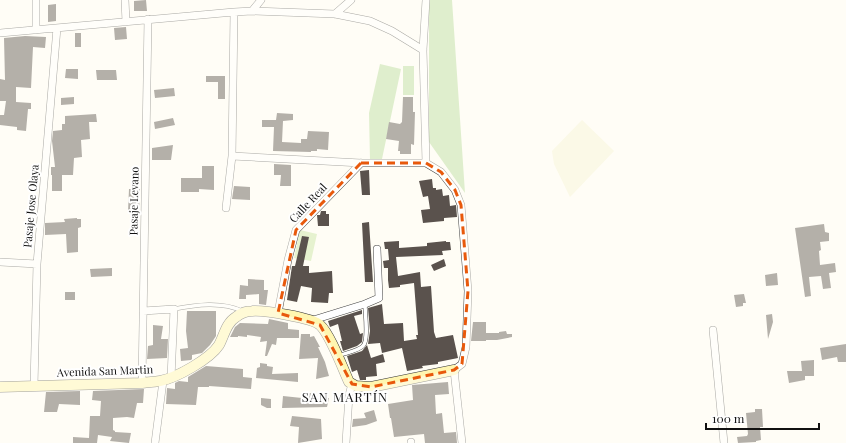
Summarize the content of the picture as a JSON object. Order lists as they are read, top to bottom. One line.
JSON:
{"streets":{"street":["Pasaje Levano","Calle Real","Pasaje Jose Olaya","Avenida San Martin"]},"crossings":[["Pasaje Levano","Avenida San Martin"],["Pasaje Jose Olaya","Avenida San Martin"]],"districts":["SAN MARTÍN"],"scale_bar":"100 m"}
